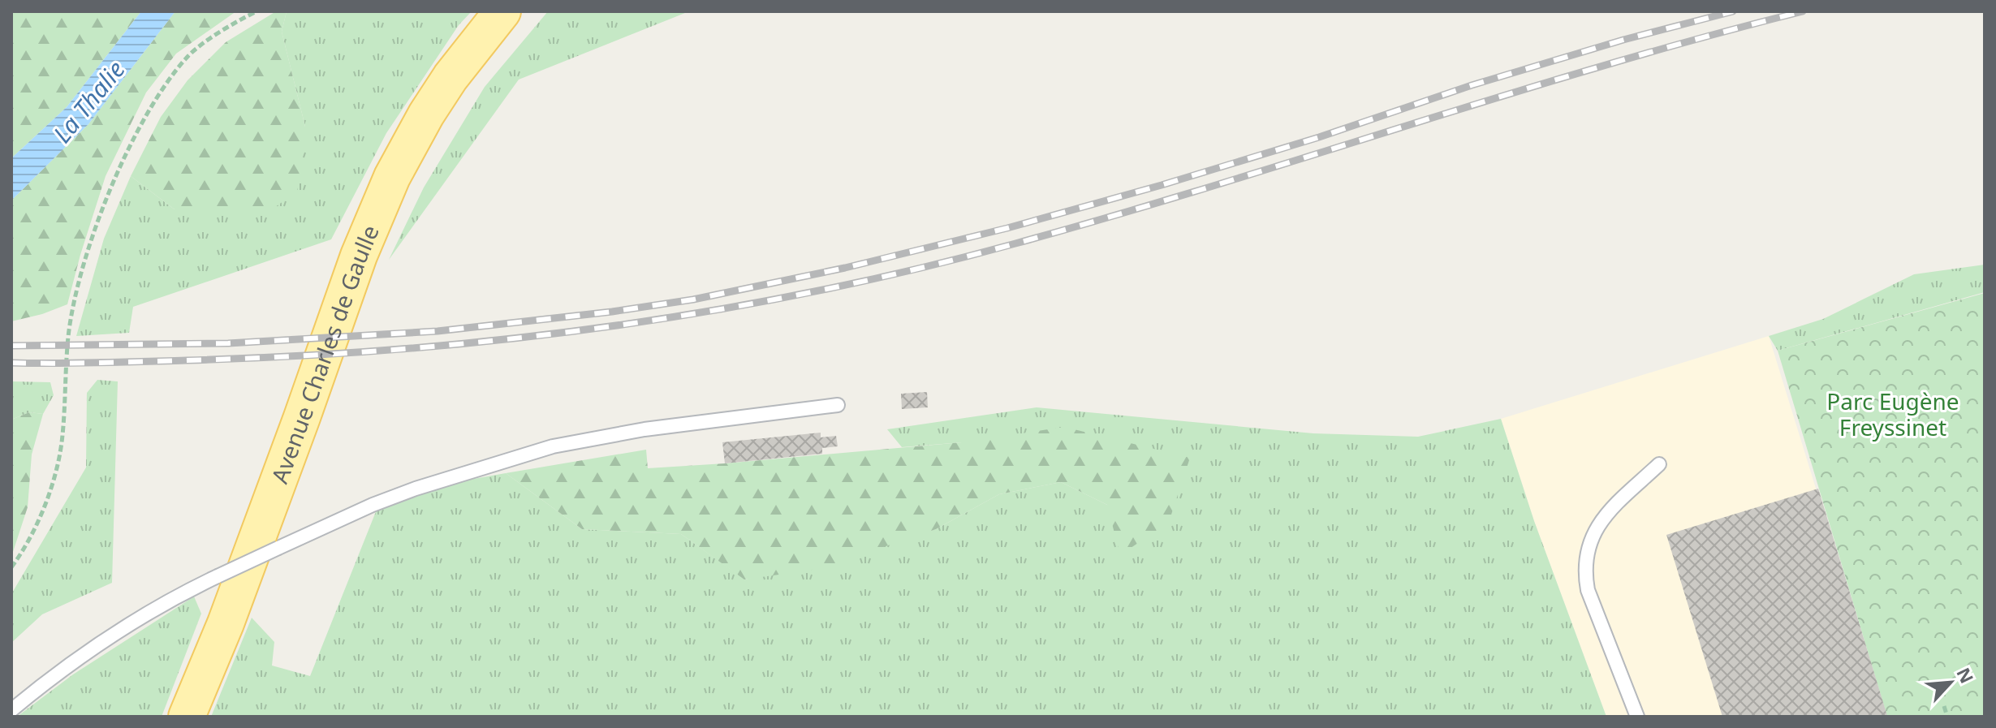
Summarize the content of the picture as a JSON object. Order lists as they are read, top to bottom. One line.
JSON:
{"streets":{"main road":["Avenue Charles de Gaulle"]},"water":["La Thalie"],"parks":["Parc Eugène Freyssinet"],"north":"top right"}
